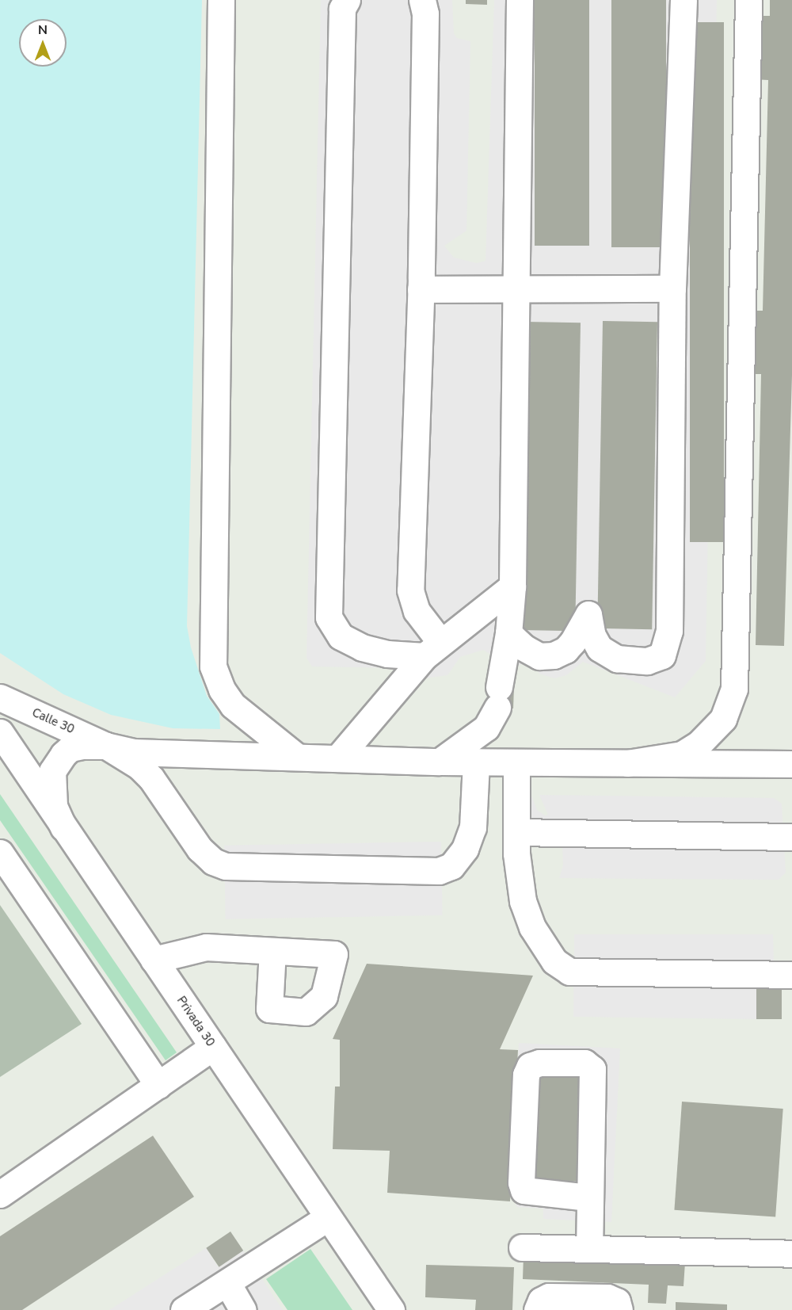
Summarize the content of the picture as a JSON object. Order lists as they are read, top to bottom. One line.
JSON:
{"streets":{"street":["Calle 30","Privada 30"]},"north":"top"}
